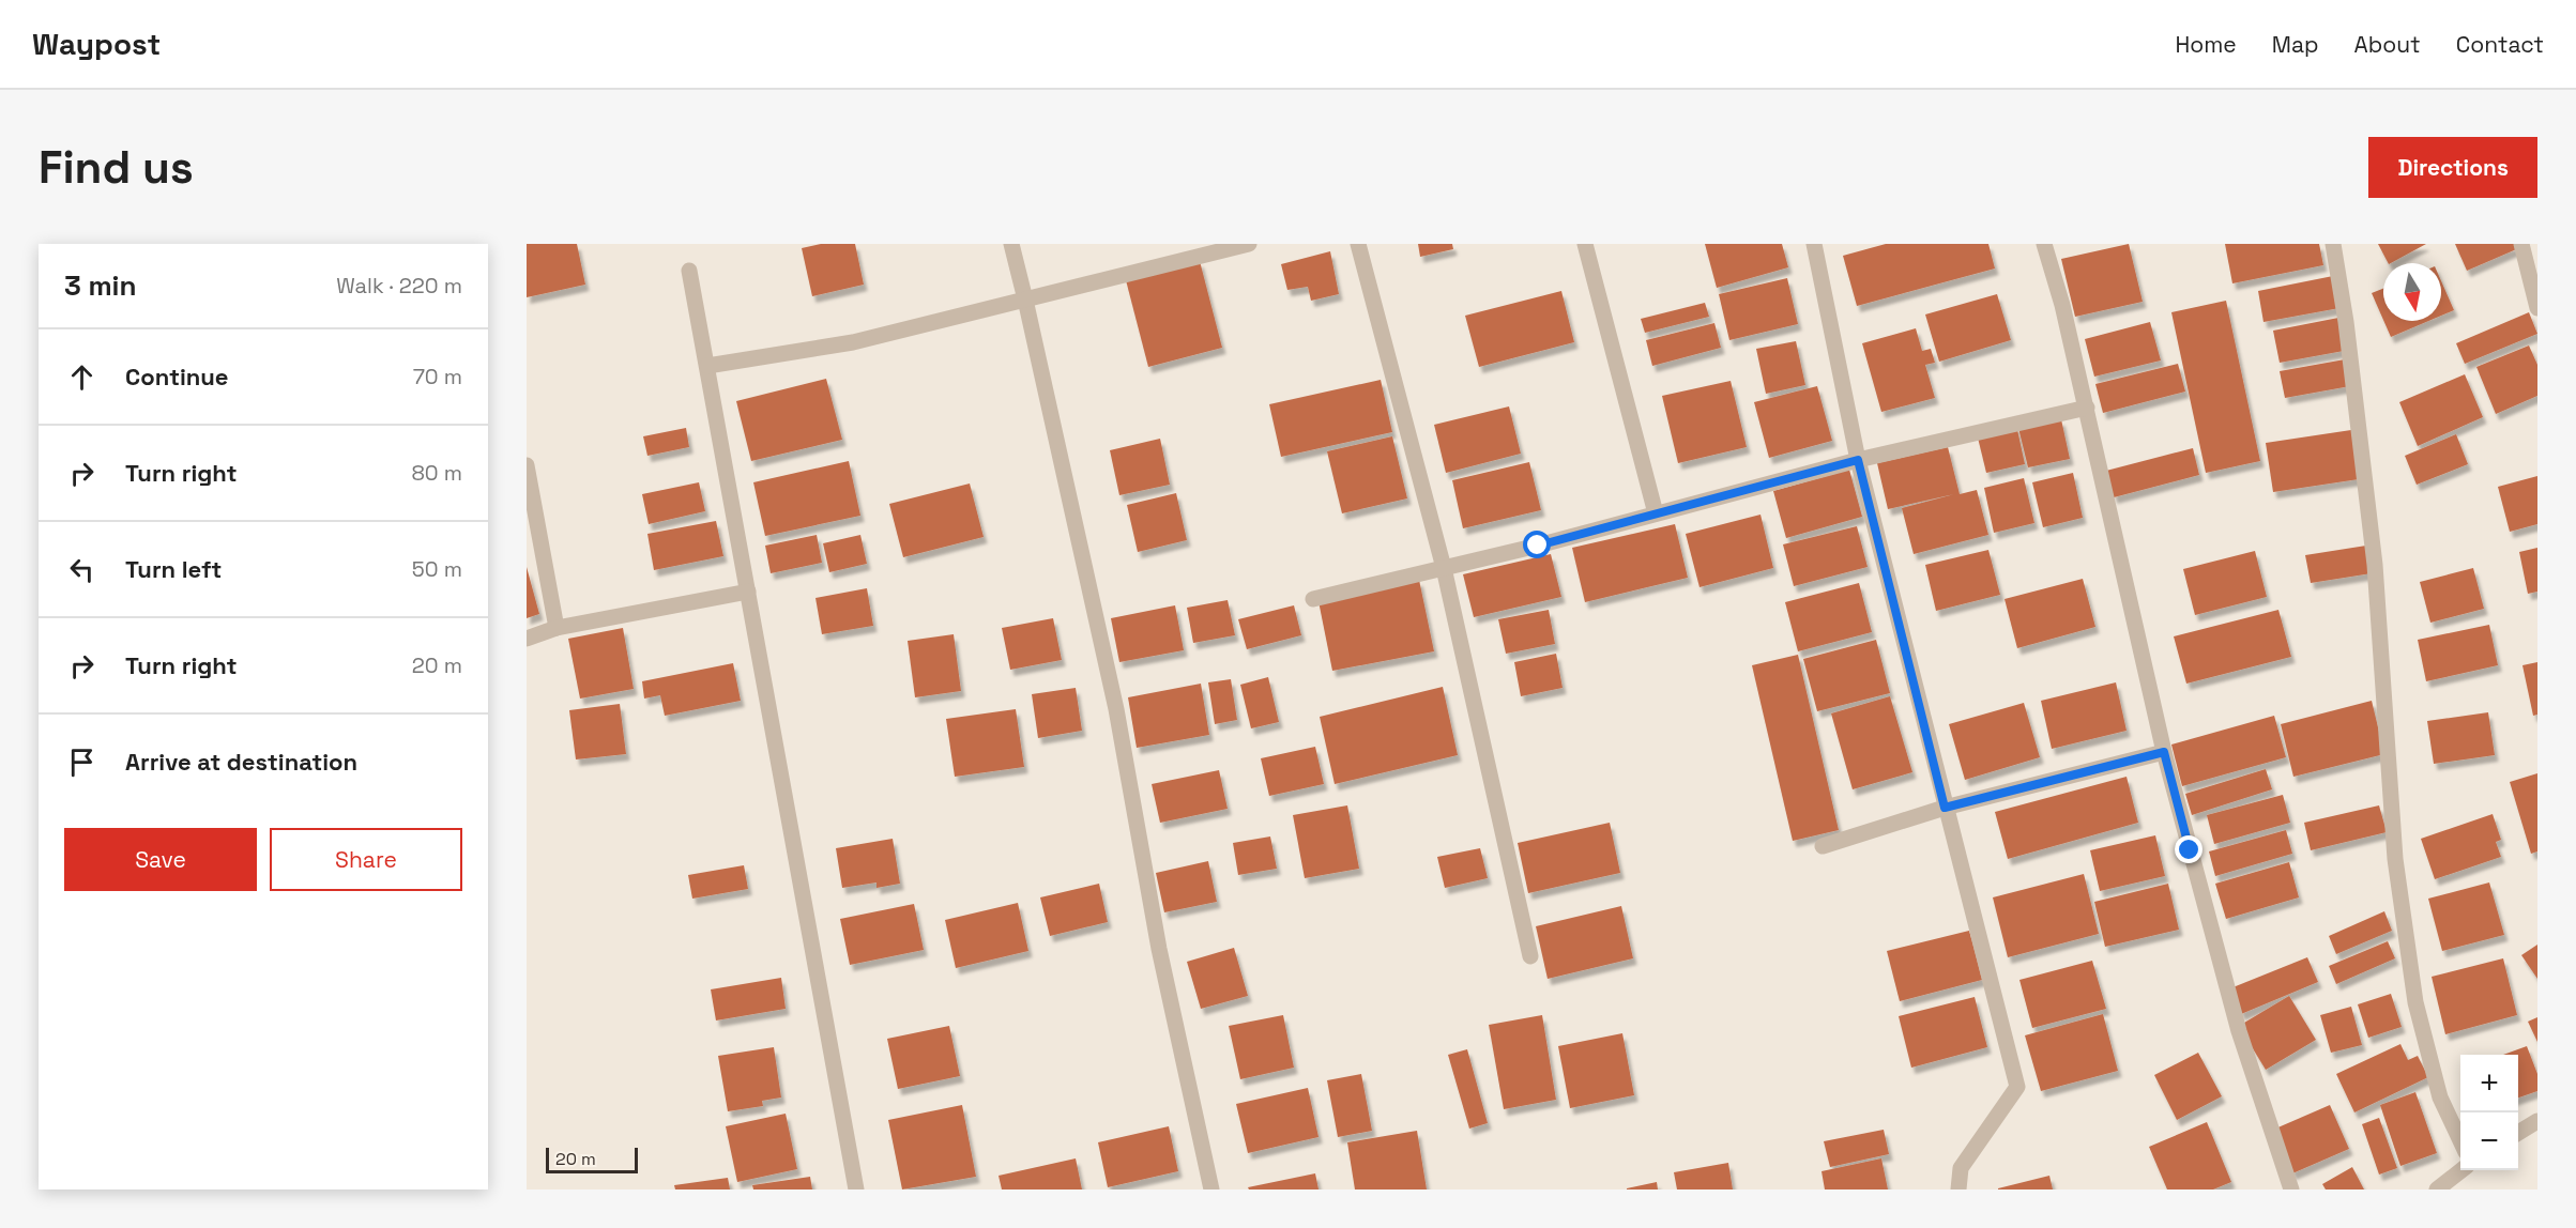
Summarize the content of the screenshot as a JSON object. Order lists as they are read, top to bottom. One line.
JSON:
{"scale_bar":"20 m","north":"bottom","page":{"header":"Waypost","nav":["Home","Map","About","Contact"],"buttons":["Directions",["Save","Share"]],"title":"Find us","heading":["3 min","Walk · 220 m"],"list":[["Continue","70 m"],["Turn right","80 m"],["Turn left","50 m"],["Turn right","20 m"],"Arrive at destination"],"map_buttons":["+","−"],"scale":"20 m"}}
